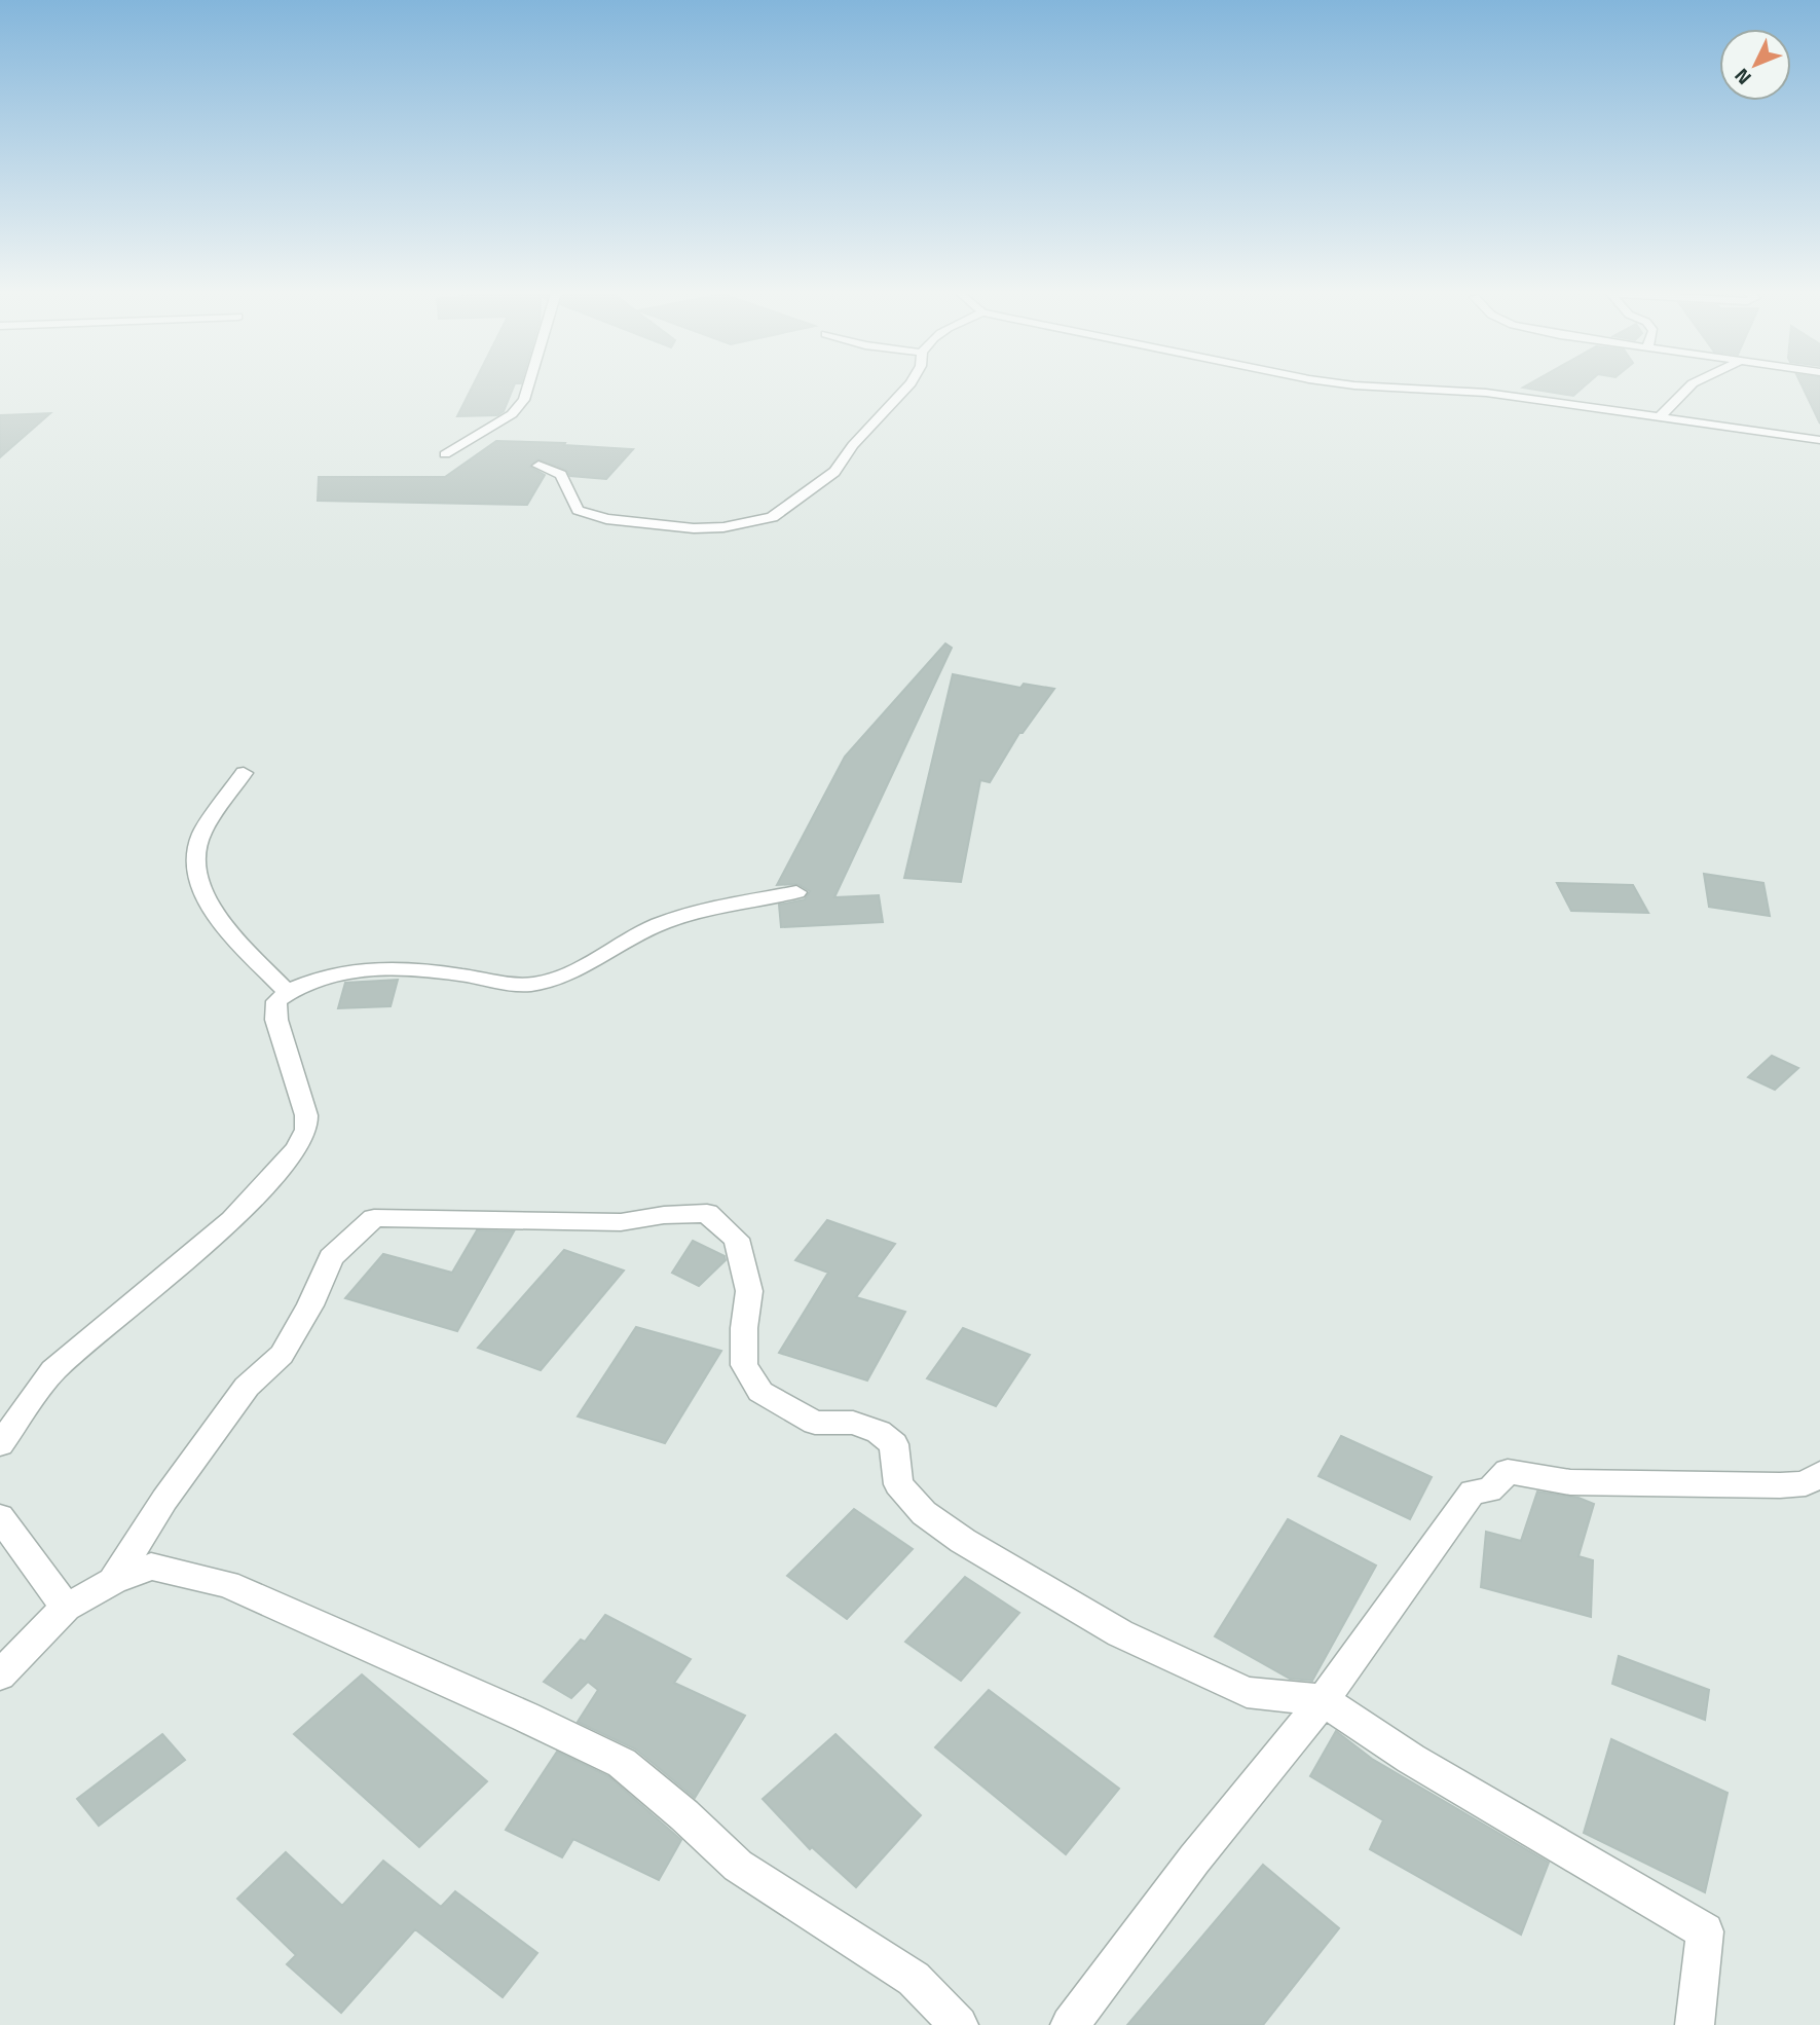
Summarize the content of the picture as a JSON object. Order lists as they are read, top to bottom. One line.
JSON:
{"north":"bottom left"}
